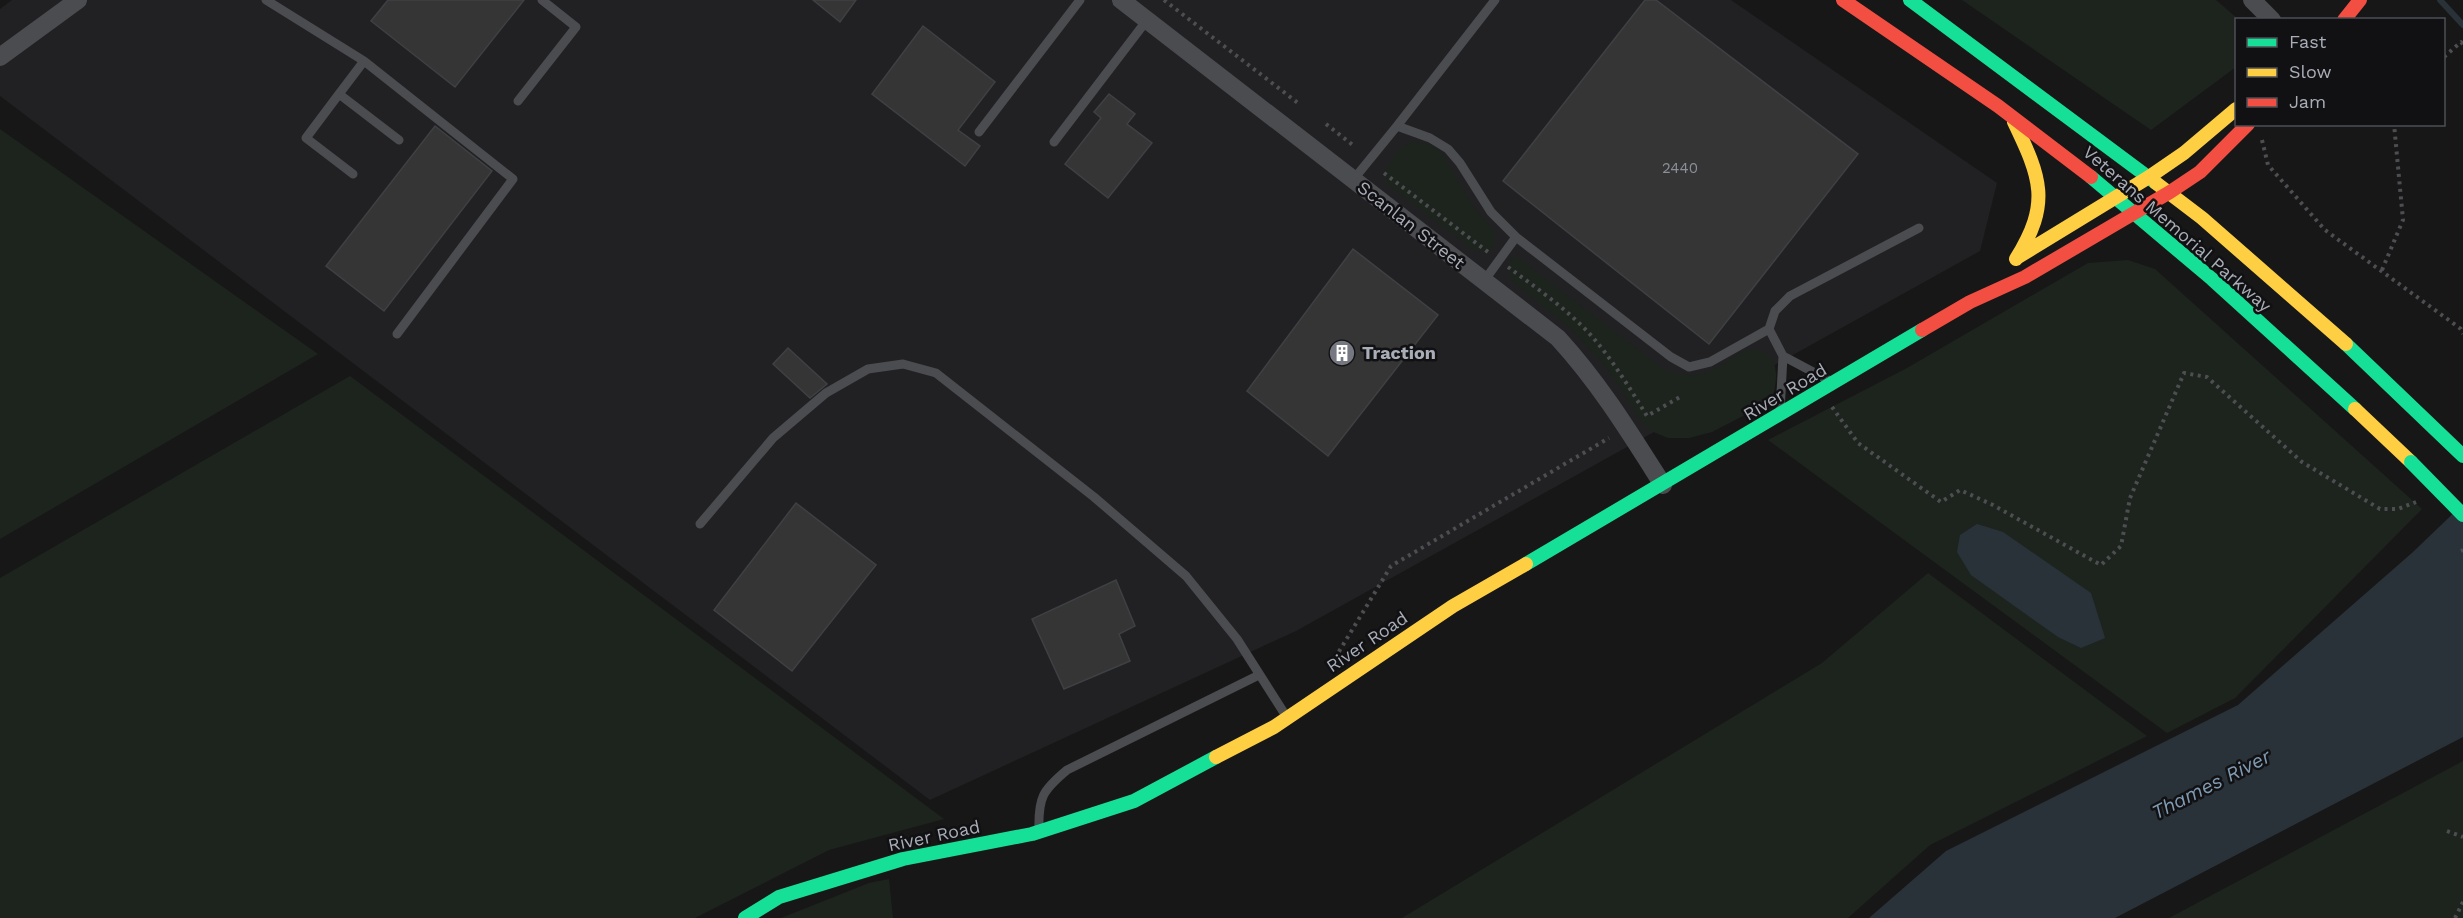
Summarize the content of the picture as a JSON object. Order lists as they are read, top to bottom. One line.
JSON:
{"streets":{"main road":["Veterans Memorial Parkway","River Road"],"street":["Scanlan Street"]},"crossings":[["Scanlan Street","River Road"],["Veterans Memorial Parkway","River Road"]],"water":["Thames River"],"places":{"building":["Traction"]},"house_numbers":["2440"],"legend":["Fast","Slow","Jam"]}
